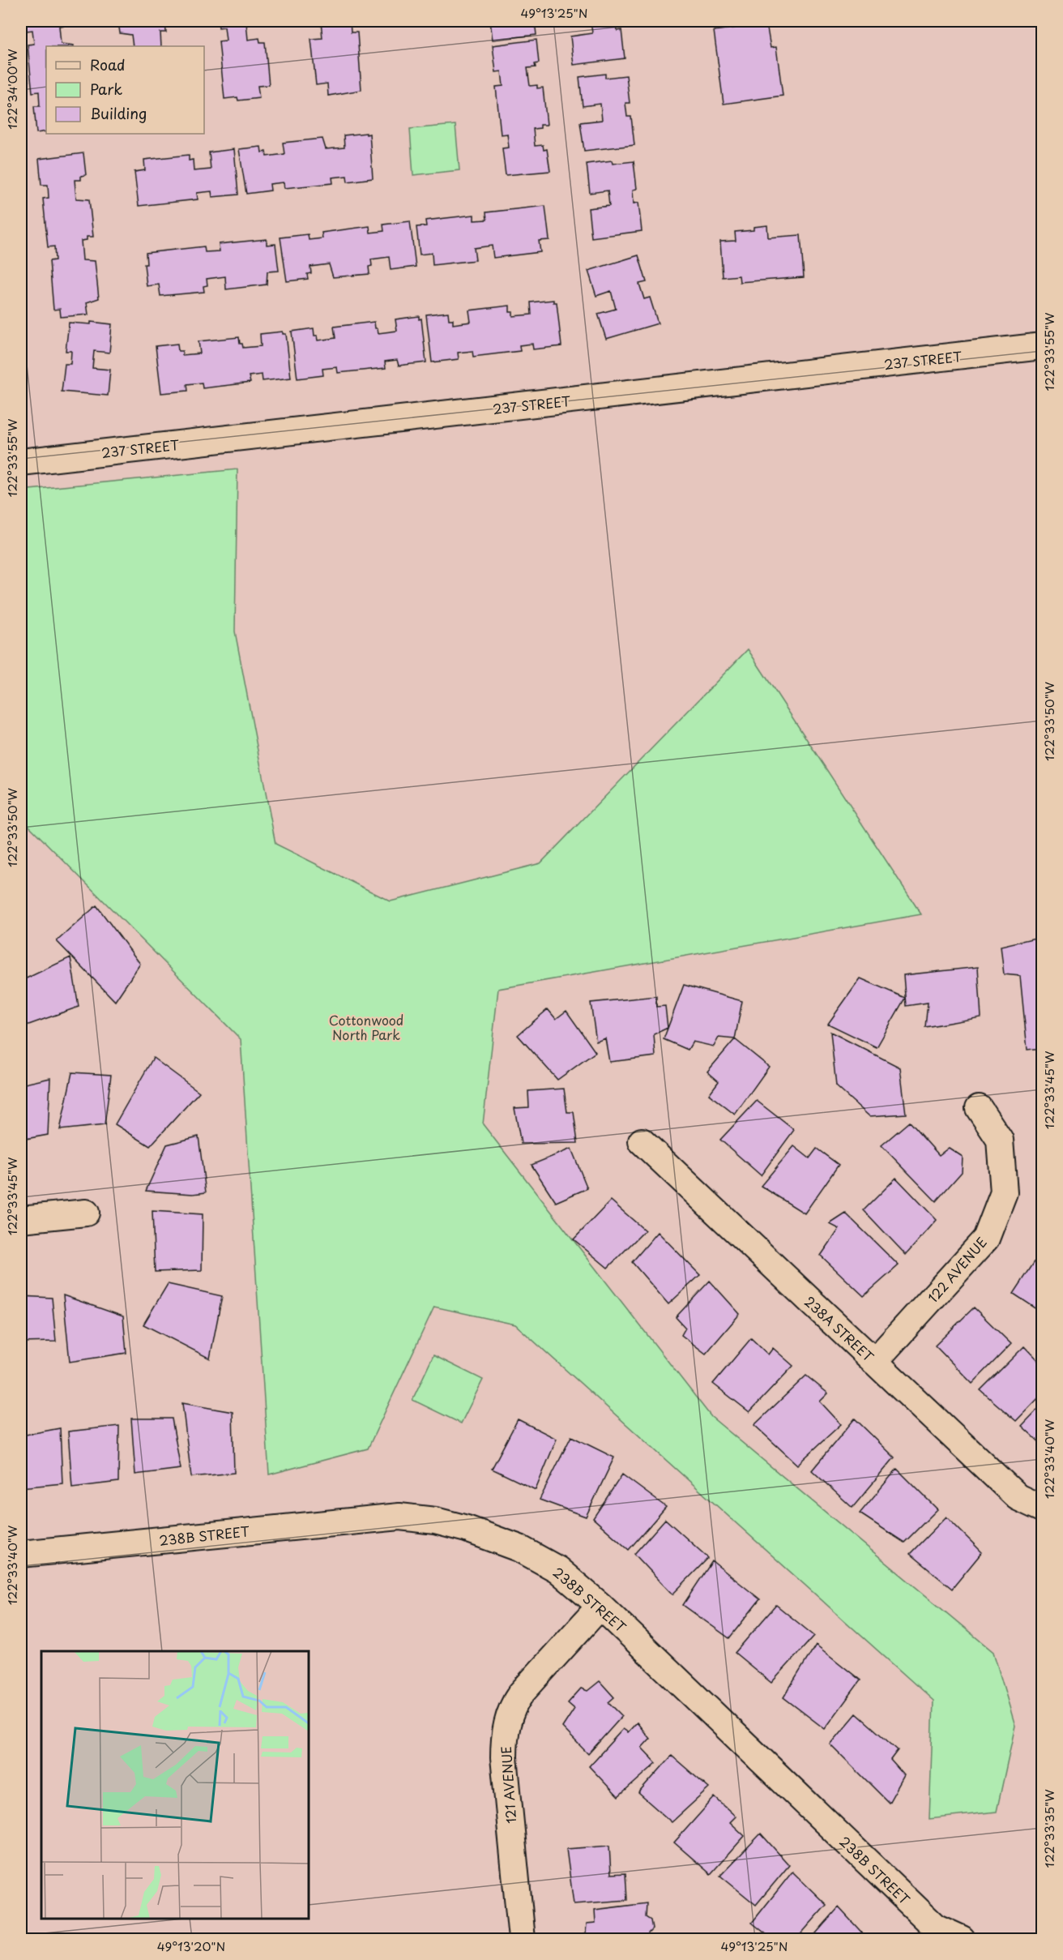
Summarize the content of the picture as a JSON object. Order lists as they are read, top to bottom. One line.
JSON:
{"streets":{"street":["237 STREET","122 AVENUE","238A STREET","238B STREET","121 AVENUE"]},"crossings":[["122 AVENUE","238A STREET"],["238B STREET","121 AVENUE"]],"parks":["Cottonwood North Park"],"legend":["Road","Park","Building"],"coordinates":["49°13'25\"N","122°34'00\"W","122°33'55\"W","122°33'50\"W","122°33'45\"W","122°33'40\"W","122°33'35\"W","49°13'20\"N"]}
